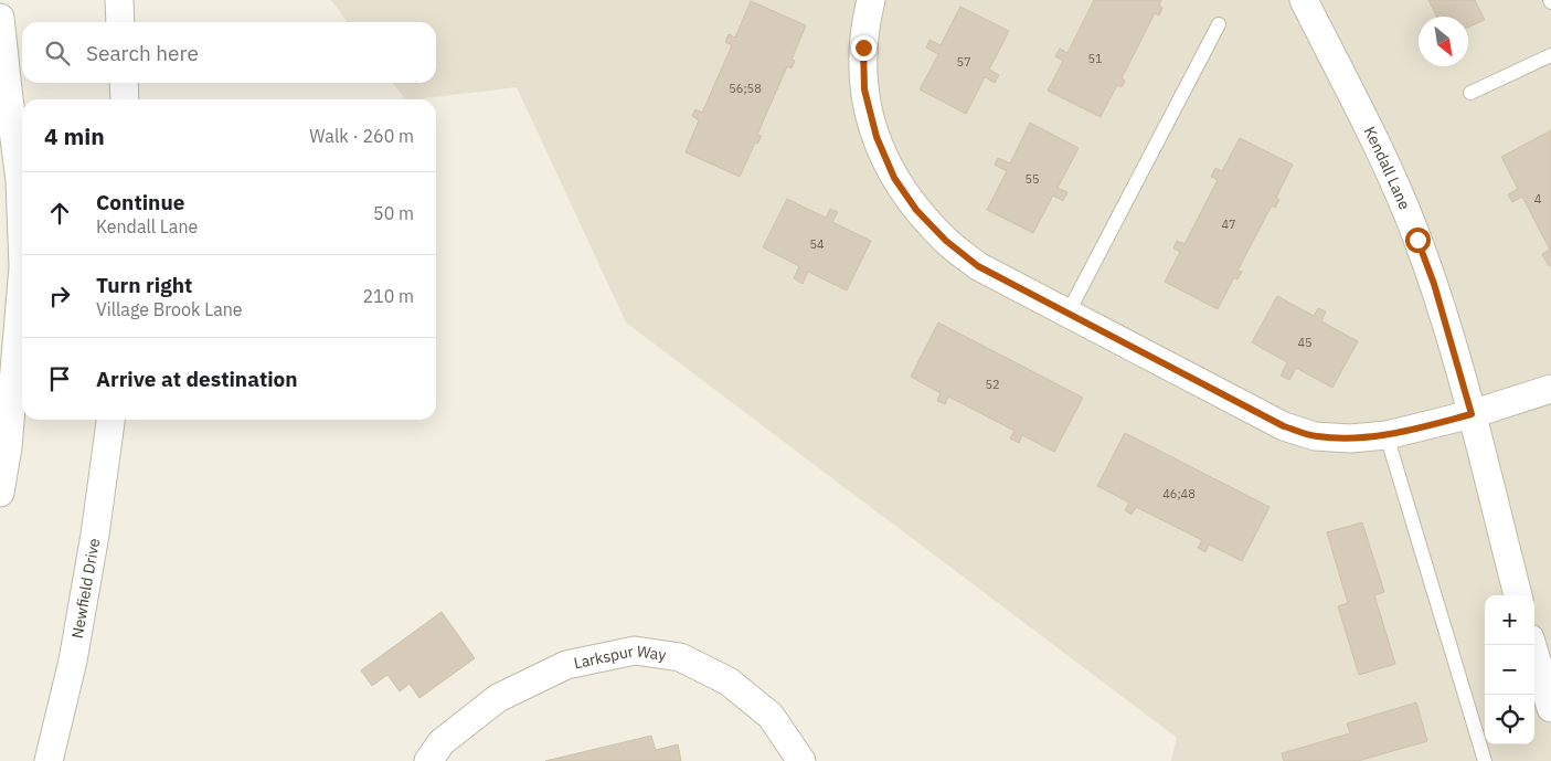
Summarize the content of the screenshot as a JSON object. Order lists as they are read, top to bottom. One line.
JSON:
{"streets":{"street":["Kendall Lane","Newfield Drive","Larkspur Way"]},"house_numbers":["51","57","56;58","55","4","47","54","45","52","46;48"],"north":"bottom right","page":{"search":"Search here","heading":["4 min","Walk · 260 m"],"list":[["Continue","Kendall Lane","50 m"],["Turn right","Village Brook Lane","210 m"],"Arrive at destination"],"map_buttons":["+","−"]}}
